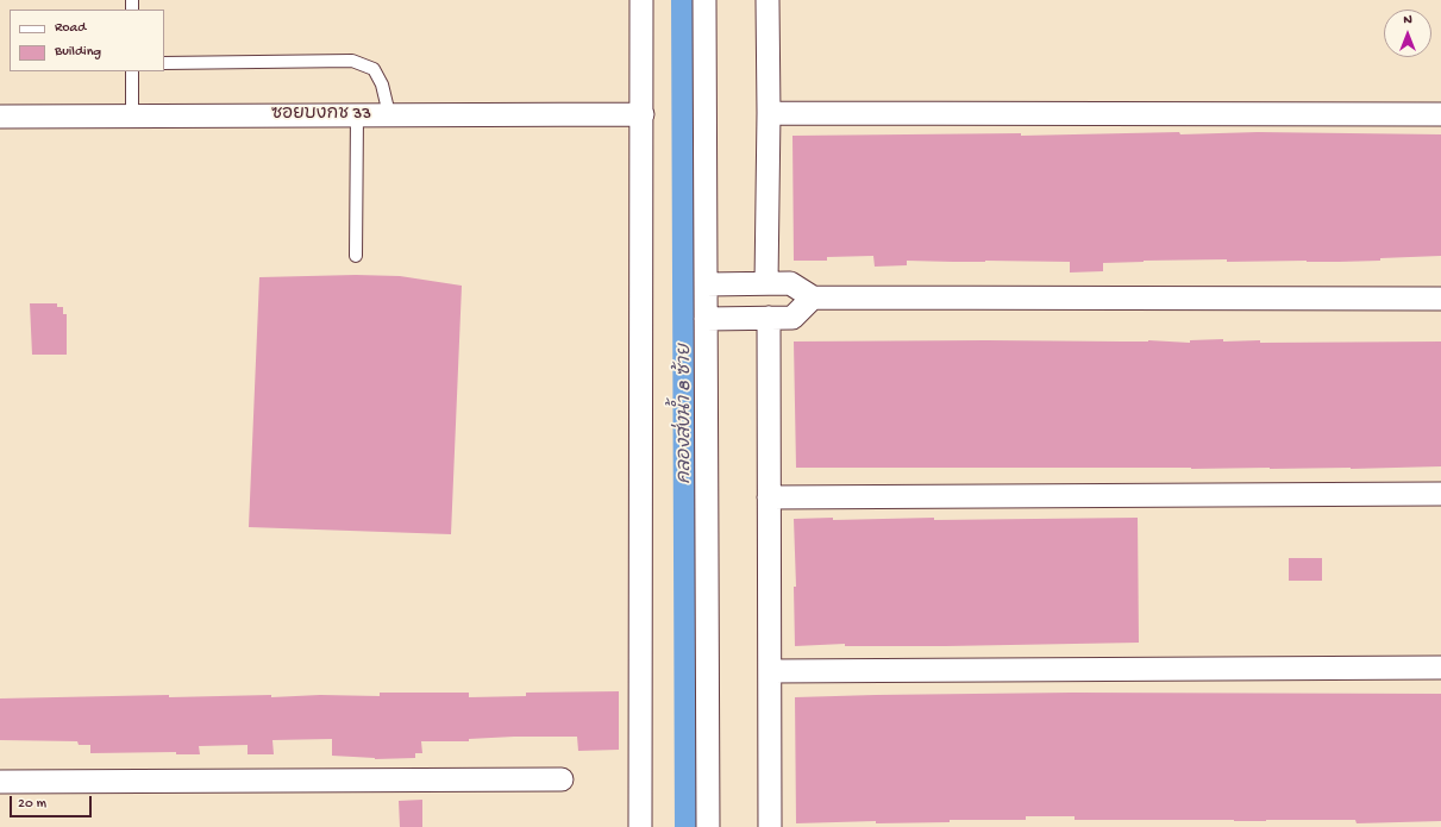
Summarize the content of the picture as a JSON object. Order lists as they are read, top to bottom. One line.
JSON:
{"streets":{"street":["ซอยบงกช 33"]},"water":["คลองส่งน้ำ 8 ซ้าย"],"legend":["Road","Building"],"scale_bar":"20 m","north":"top"}
